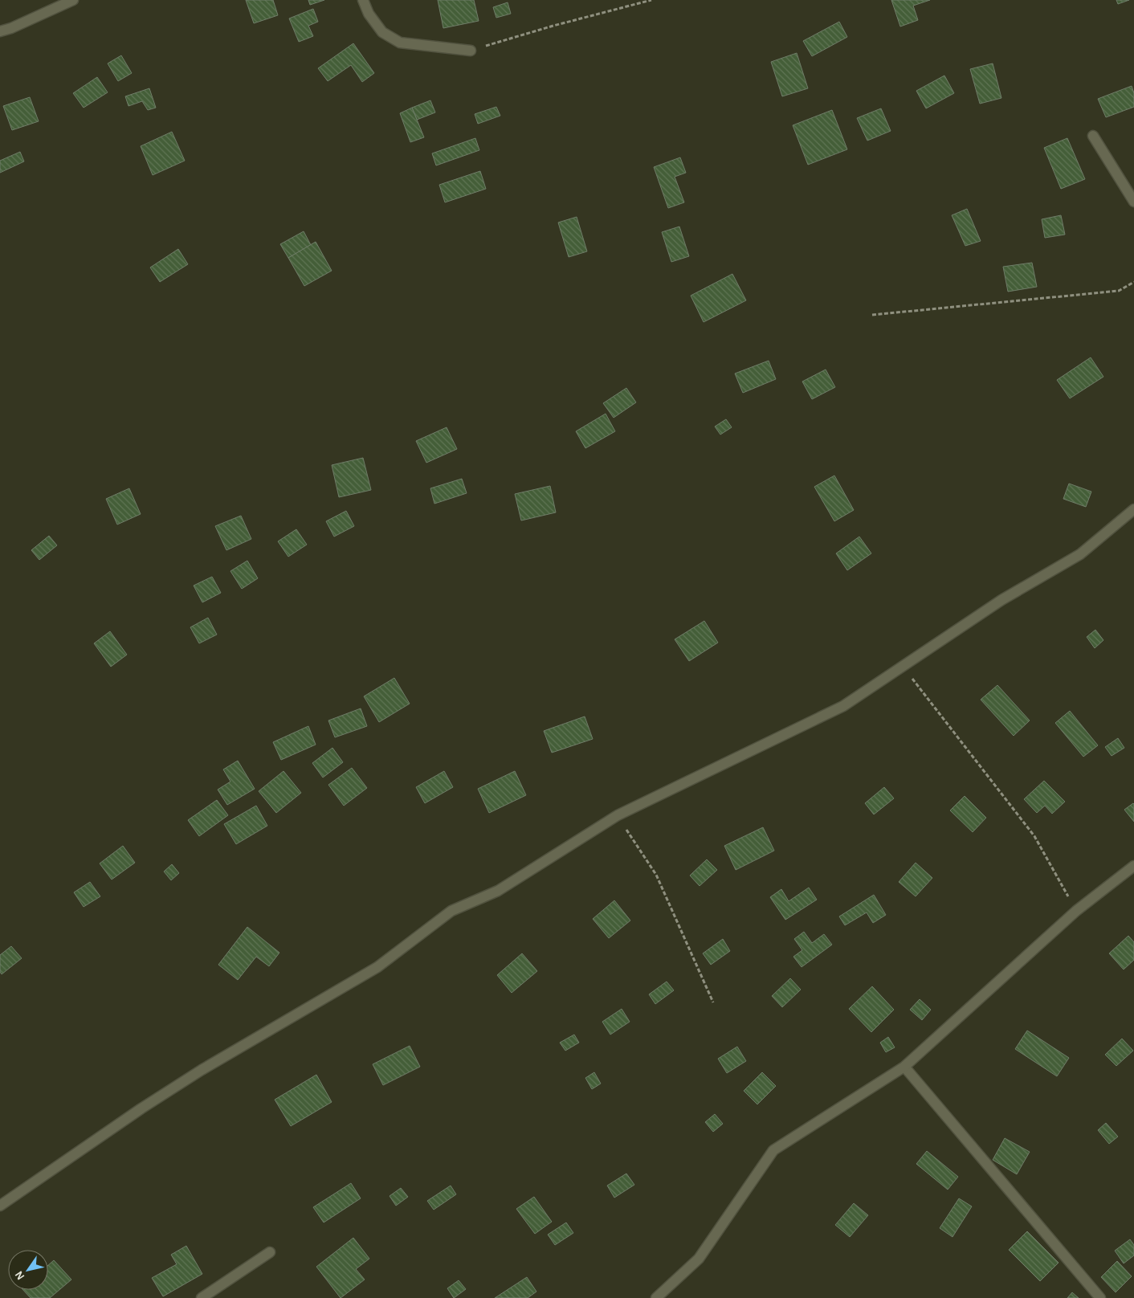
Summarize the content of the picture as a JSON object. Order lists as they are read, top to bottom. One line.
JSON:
{"north":"bottom left"}
